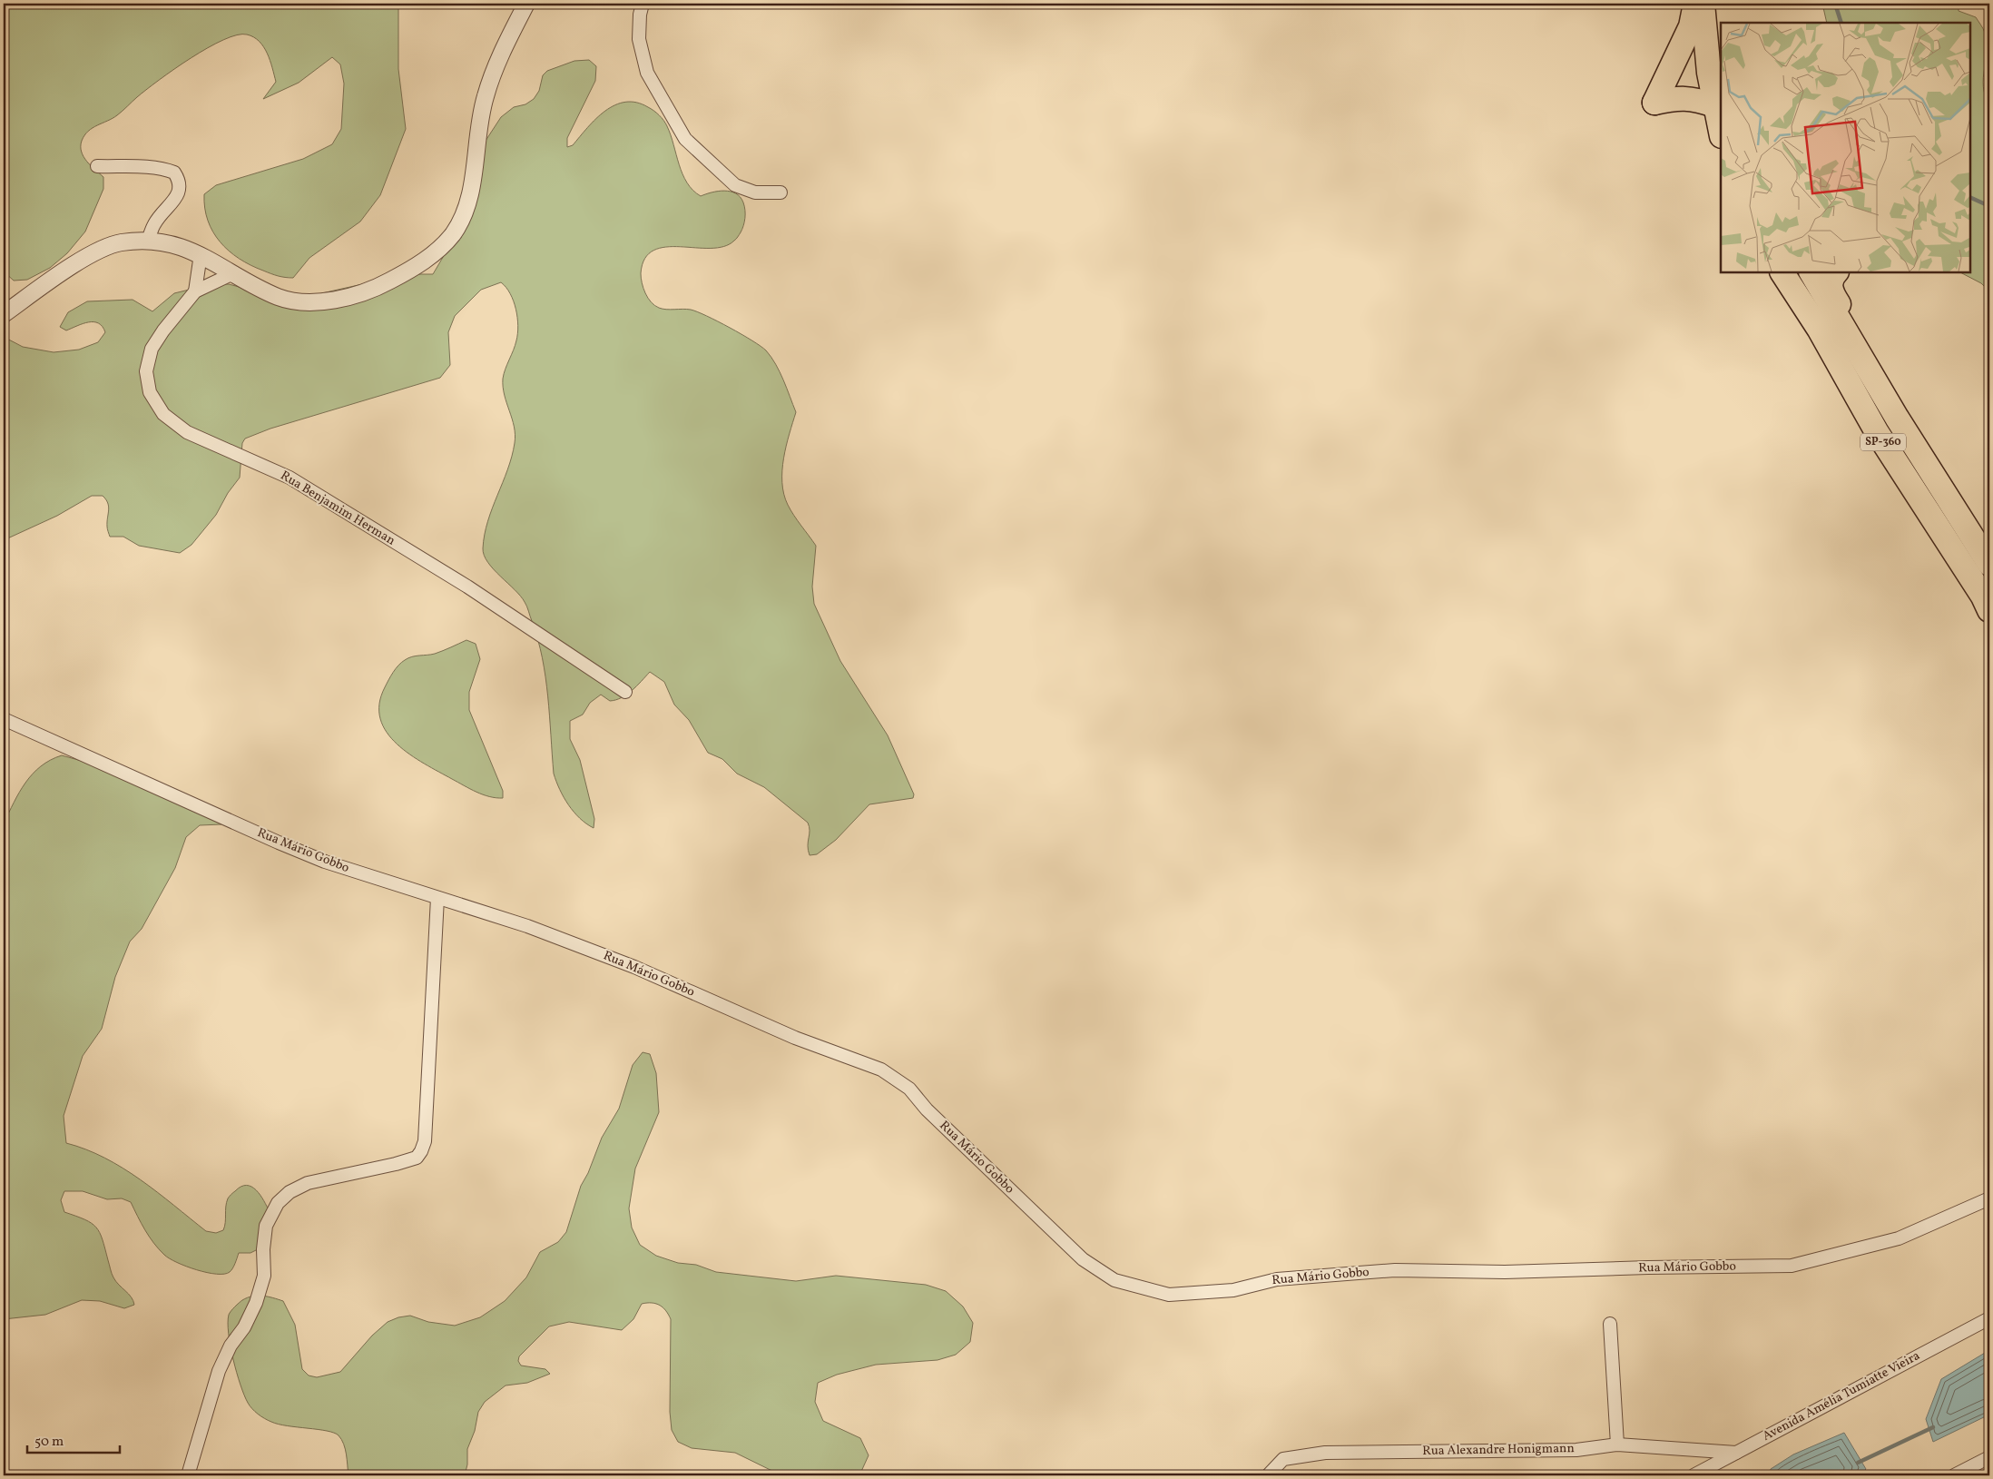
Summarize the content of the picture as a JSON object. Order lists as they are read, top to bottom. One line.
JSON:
{"streets":{"highway":["SP-360"],"street":["Rua Benjamim Herman","Rua Mário Gobbo","Avenida Amélia Tumiatte Vieira","Rua Alexandre Honigmann"]},"crossings":[["Avenida Amélia Tumiatte Vieira","Rua Alexandre Honigmann"]],"scale_bar":"50 m"}
